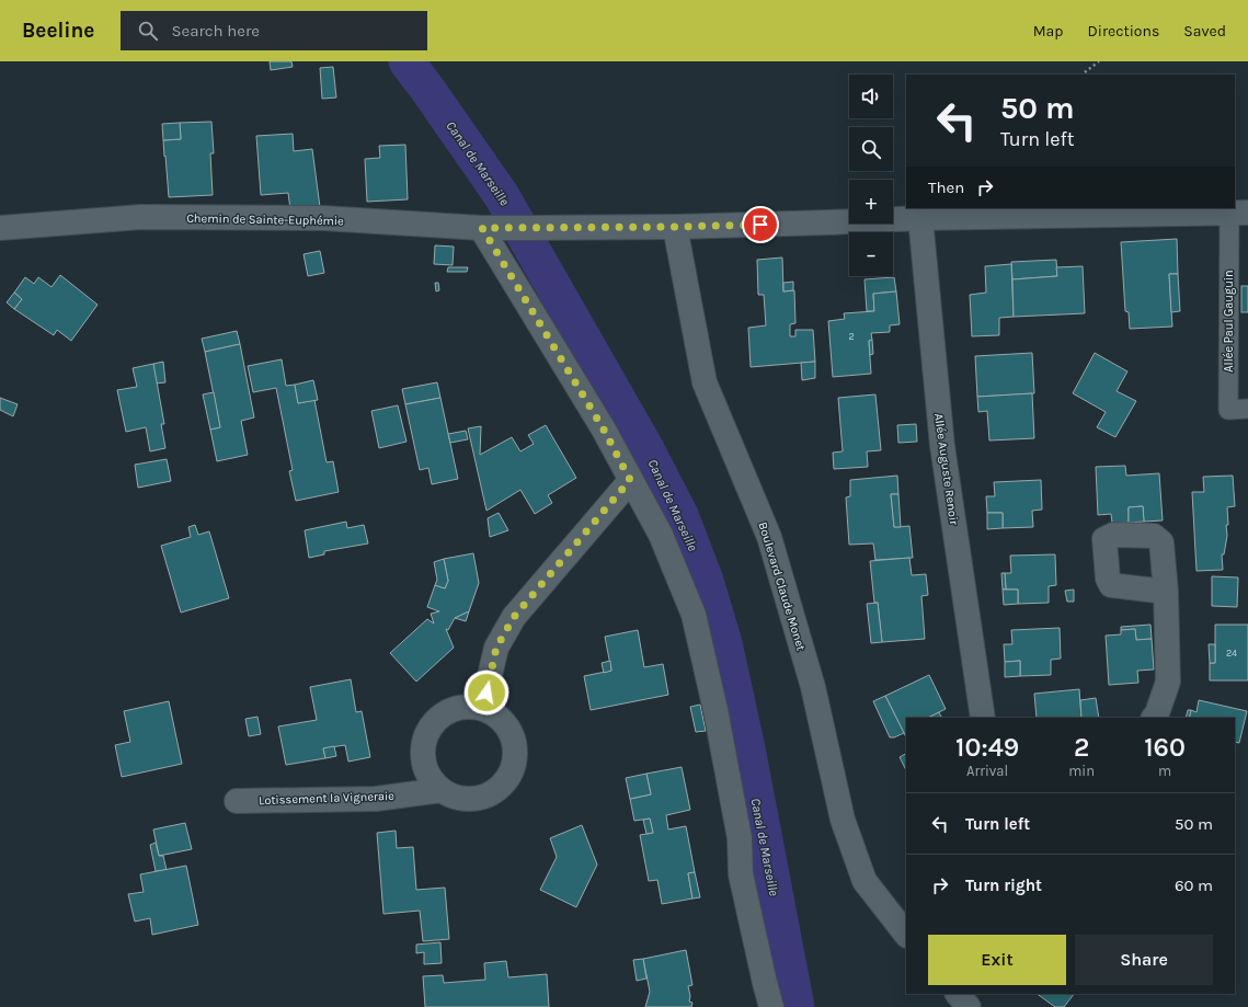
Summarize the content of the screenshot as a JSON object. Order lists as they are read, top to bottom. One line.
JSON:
{"streets":{"street":["Chemin de Sainte-Euphémie","Allée Auguste Renoir","Boulevard Claude Monet","Lotissement la Vigneraie"],"lane":["Allée Paul Gauguin"]},"crossings":[["Chemin de Sainte-Euphémie","Allée Paul Gauguin"],["Chemin de Sainte-Euphémie","Allée Auguste Renoir"],["Chemin de Sainte-Euphémie","Boulevard Claude Monet"]],"water":["Canal de Marseille"],"house_numbers":["2","24"],"page":{"header":"Beeline","search":"Search here","nav":["Map","Directions","Saved"],"map_buttons":["+","−"],"turn":["50 m","Turn left"],"then":"Then","eta":["10:49","Arrival","2","min","160","m"],"list":[{"name":"Turn left","value":"50 m"},{"name":"Turn right","value":"60 m"}],"buttons":["Exit","Share"]}}
